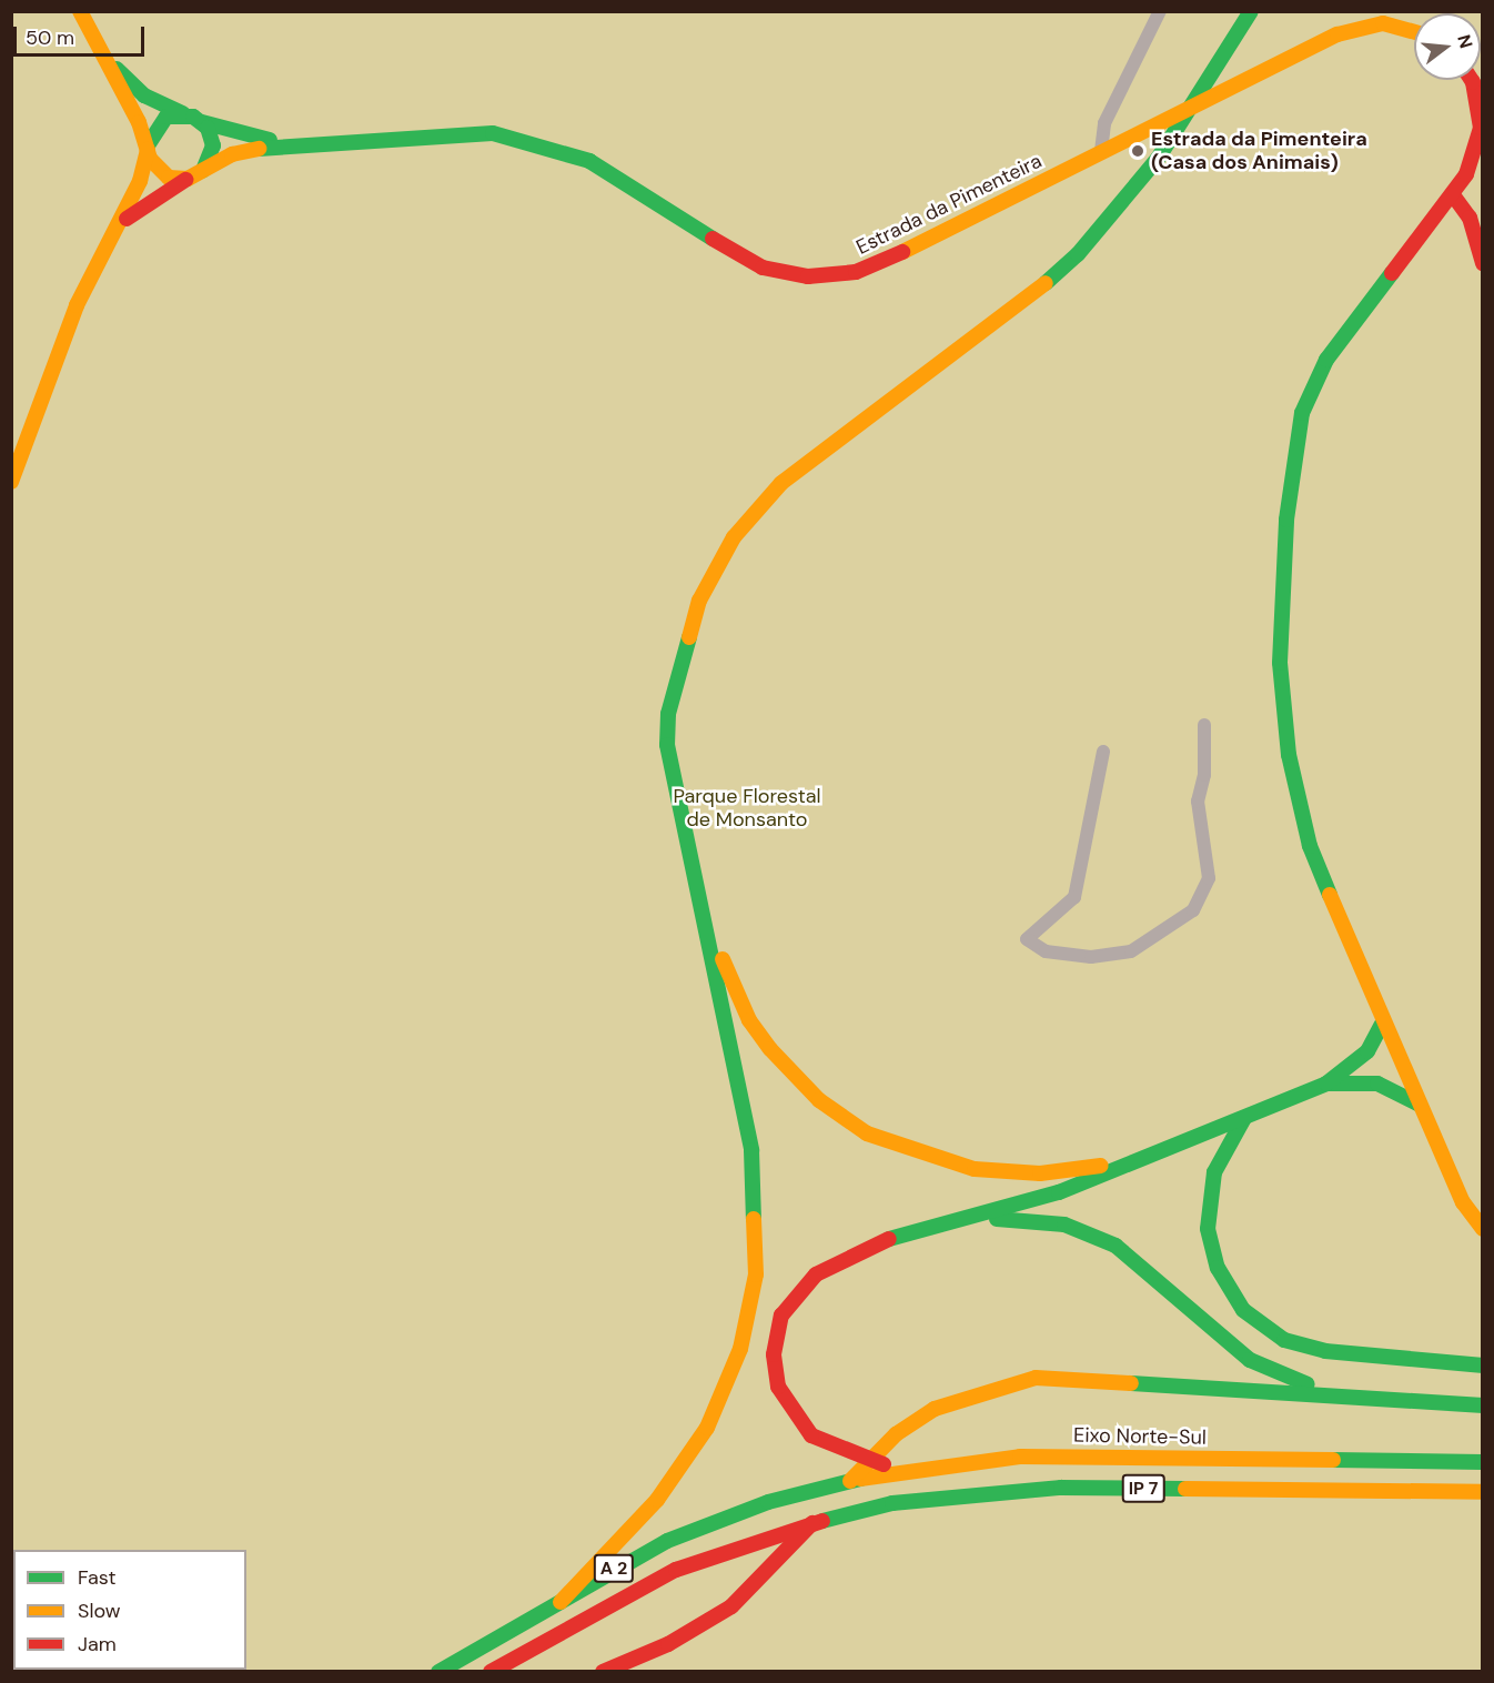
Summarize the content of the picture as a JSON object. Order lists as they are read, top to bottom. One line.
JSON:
{"streets":{"main road":["Estrada da Pimenteira","Eixo Norte-Sul","IP 7","A 2"]},"crossings":[["Eixo Norte-Sul","A 2"],["IP 7","A 2"]],"parks":["Parque Florestal de Monsanto"],"places":["Estrada da Pimenteira (Casa dos Animais)"],"legend":["Fast","Slow","Jam"],"scale_bar":"50 m","north":"right"}
